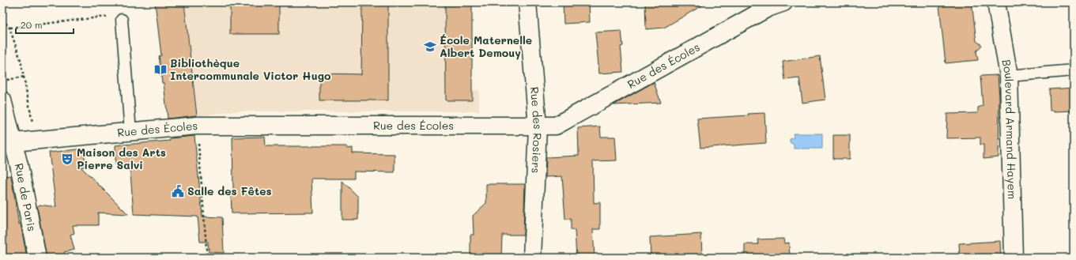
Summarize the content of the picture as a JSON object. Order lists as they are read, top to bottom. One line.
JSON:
{"streets":{"street":["Rue des Écoles","Rue des Rosiers","Boulevard Armand Hayem","Rue de Paris"]},"crossings":[["Rue des Écoles","Rue des Rosiers"],["Rue des Écoles","Rue de Paris"]],"places":{"school or university":["École Maternelle Albert Demouy"],"library":["Bibliothèque Intercommunale Victor Hugo"],"theatre":["Maison des Arts Pierre Salvi"],"public building":["Salle des Fêtes"]},"scale_bar":"20 m"}
